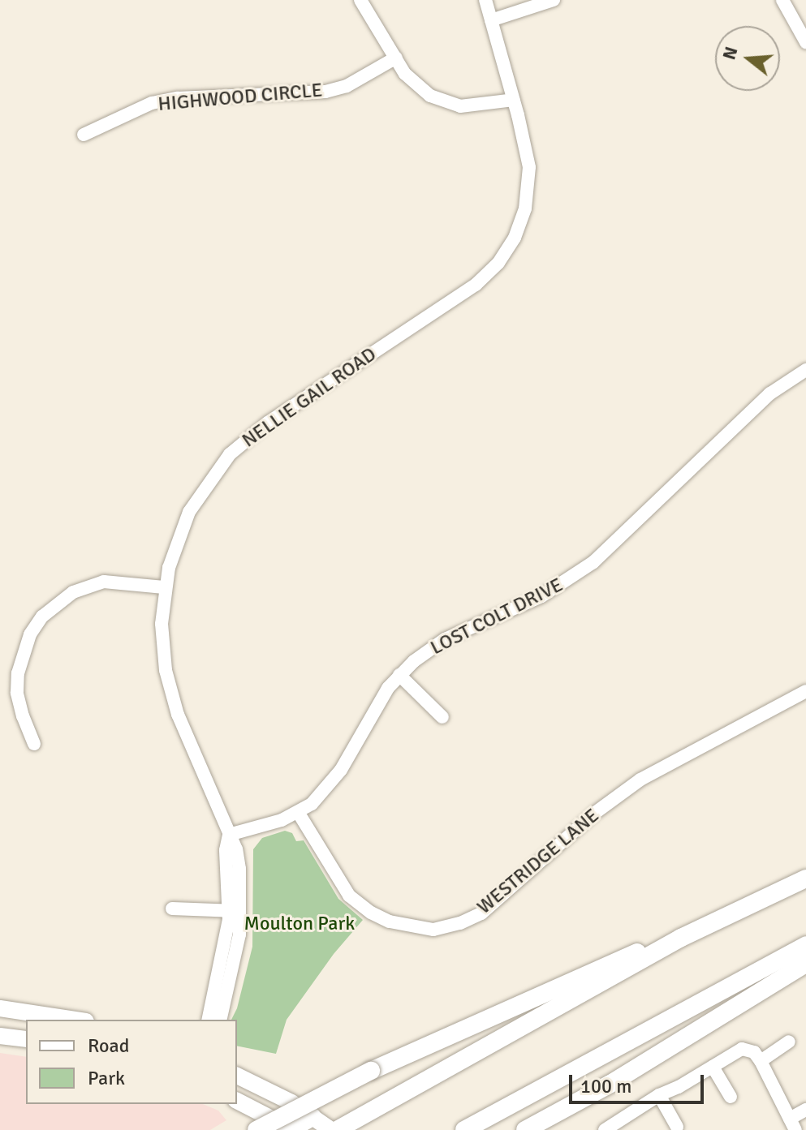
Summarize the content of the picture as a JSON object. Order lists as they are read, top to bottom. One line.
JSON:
{"streets":{"street":["HIGHWOOD CIRCLE","NELLIE GAIL ROAD","LOST COLT DRIVE","WESTRIDGE LANE"]},"crossings":[["NELLIE GAIL ROAD","LOST COLT DRIVE"],["LOST COLT DRIVE","WESTRIDGE LANE"]],"parks":["Moulton Park"],"legend":["Road","Park"],"scale_bar":"100 m","north":"left"}
